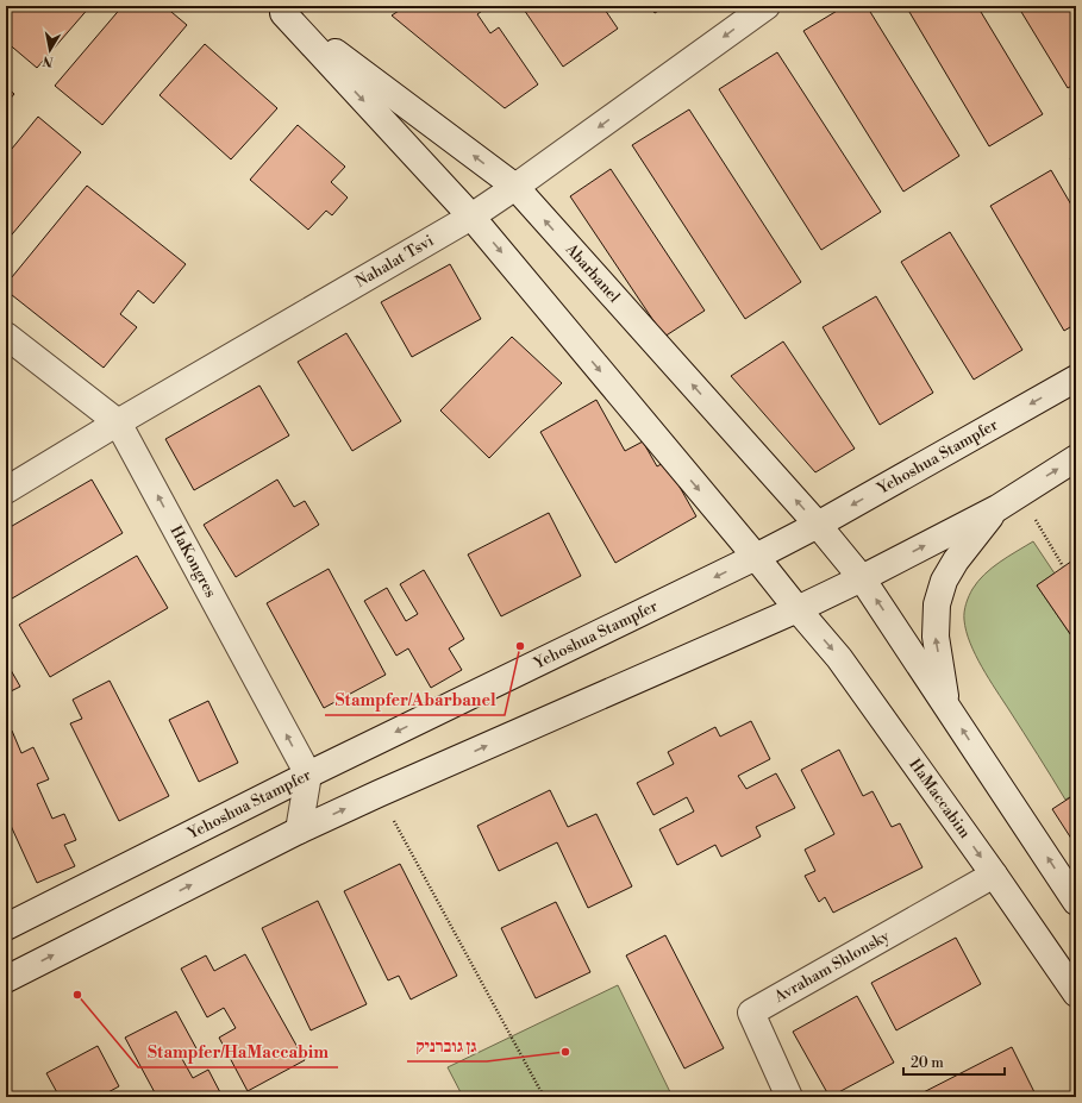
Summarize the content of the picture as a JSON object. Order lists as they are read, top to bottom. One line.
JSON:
{"streets":{"street":["Nahalat Tsvi","Abarbanel","Yehoshua Stampfer","HaKongres","HaMaccabim","Avraham Shlonsky"]},"crossings":[["Nahalat Tsvi","Abarbanel"],["Nahalat Tsvi","HaKongres"],["Abarbanel","Yehoshua Stampfer"],["Abarbanel","HaMaccabim"],["Yehoshua Stampfer","HaKongres"],["HaMaccabim","Avraham Shlonsky"]],"one_way":["HaKongres"],"places":["Stampfer/Abarbanel","Stampfer/HaMaccabim","גן גוברניק"],"scale_bar":"20 m","north":"bottom"}
